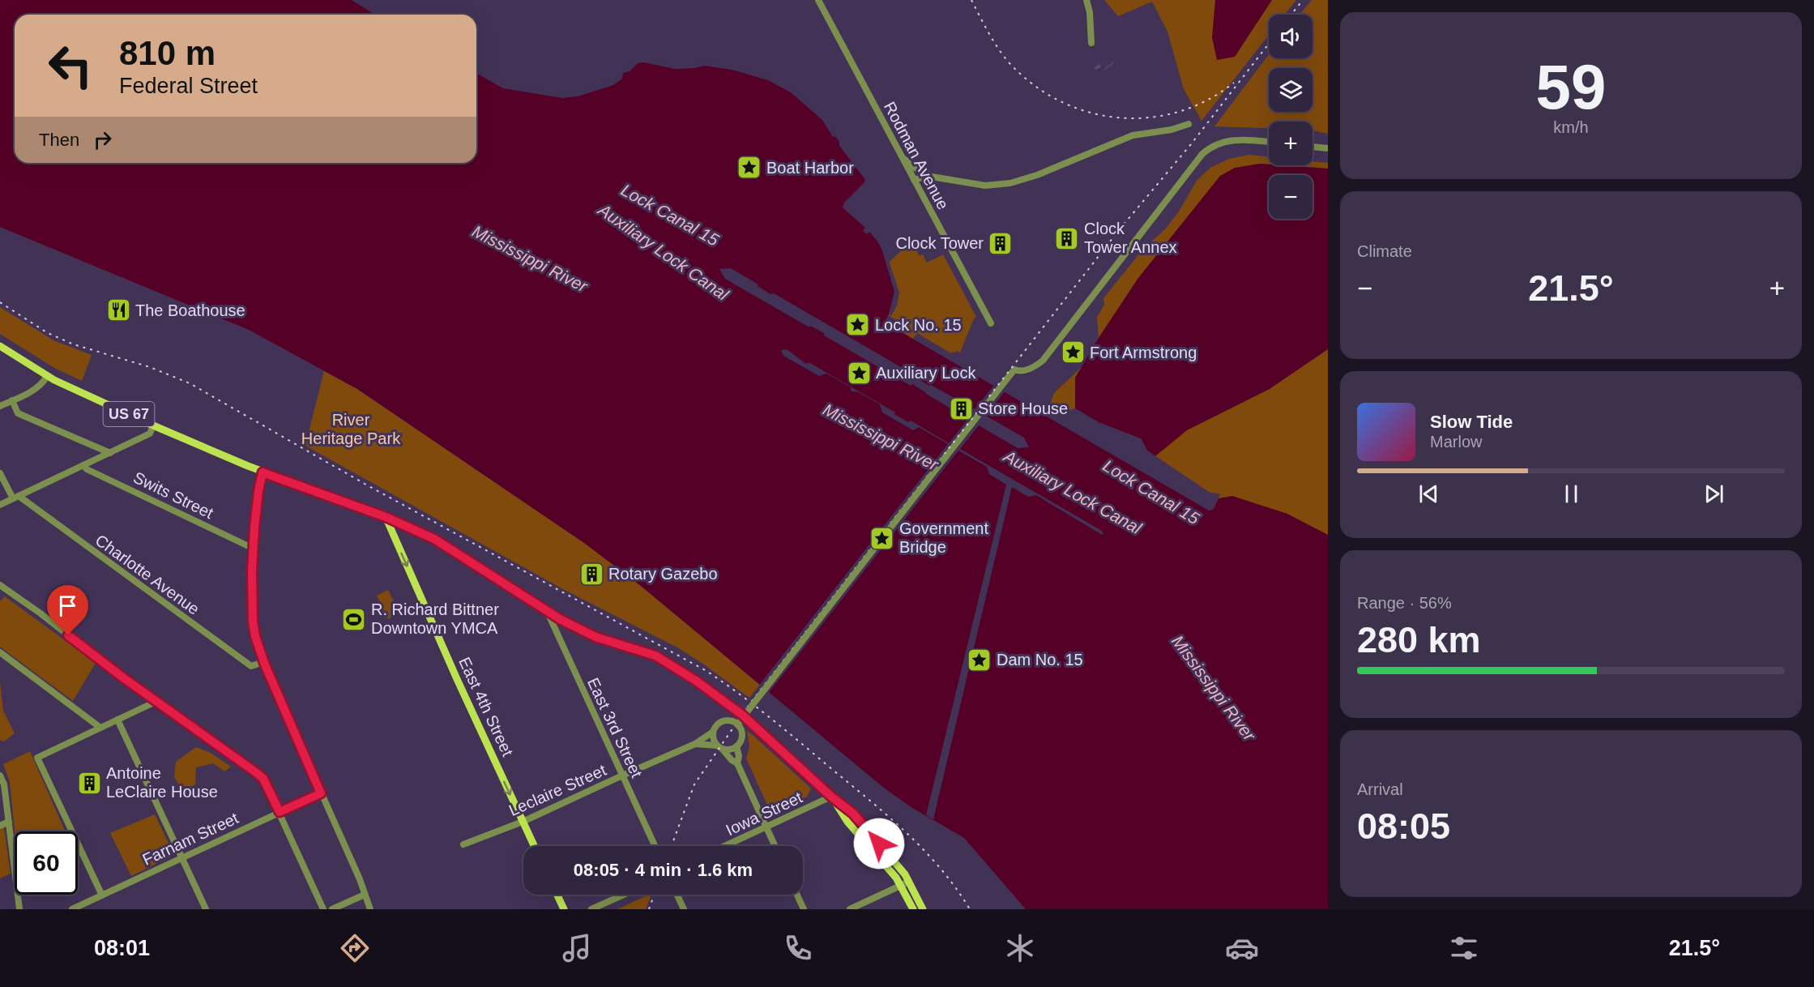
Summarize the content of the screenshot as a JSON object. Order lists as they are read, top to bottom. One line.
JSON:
{"streets":{"main road":["US 67","East 4th Street"],"street":["Rodman Avenue","Swits Street","Charlotte Avenue","East 3rd Street","Leclaire Street","Iowa Street","Farnam Street"]},"crossings":[["US 67","East 4th Street"],["US 67","East 3rd Street"],["US 67","Iowa Street"],["East 4th Street","Leclaire Street"],["East 3rd Street","Leclaire Street"]],"one_way":["East 4th Street"],"water":["Lock Canal 15","Auxiliary Lock Canal","Mississippi River"],"parks":["River Heritage Park"],"places":{"place":["Boat Harbor","Lock No. 15","Fort Armstrong","Auxiliary Lock","Government Bridge","Dam No. 15"],"building":["Clock Tower Annex","Clock Tower","Store House","Rotary Gazebo","Antoine LeClaire House"],"restaurant":["The Boathouse"],"sports":["R. Richard Bittner Downtown YMCA"]},"page":{"tile":[["59","km/h"],"Climate",["Range · 56%","280 km"],["Arrival","08:05"]],"map_buttons":["+","−"],"turn":["810 m","Federal Street"],"then":"Then","heat":["−","21.5°","+"],"song":["Slow Tide","Marlow"],"limit":"60","trip":"08:05 · 4 min · 1.6 km","tabs":["08:01","21.5°"]}}
